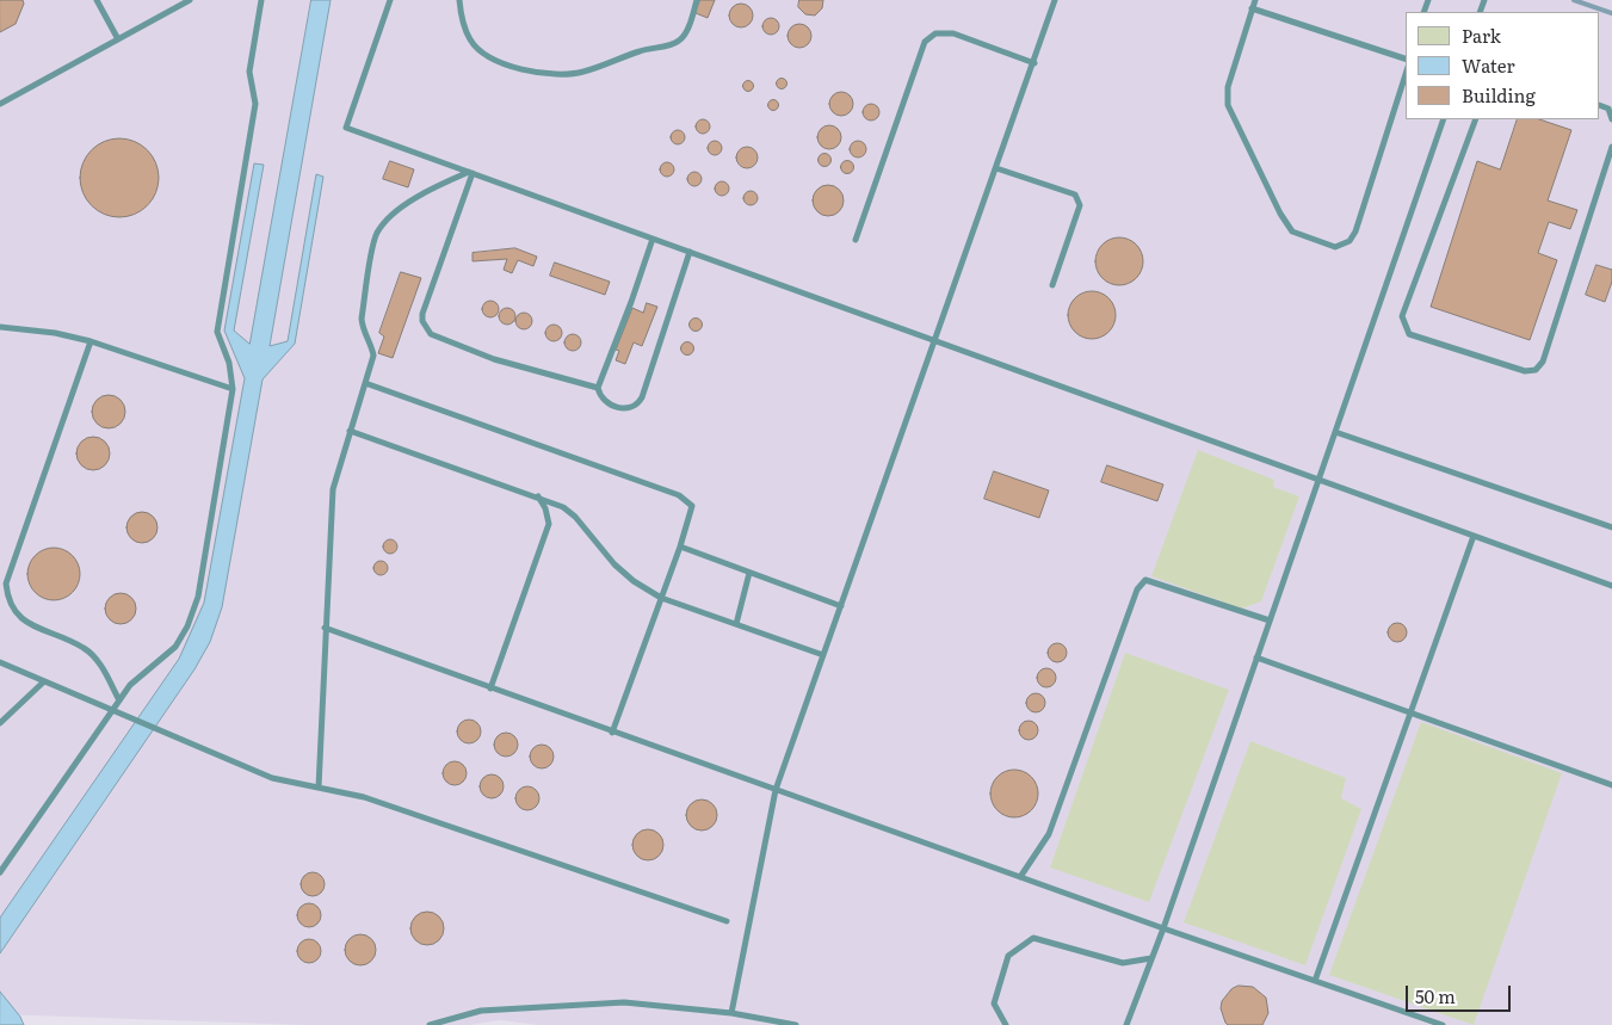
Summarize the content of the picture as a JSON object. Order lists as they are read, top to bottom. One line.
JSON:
{"legend":["Park","Water","Building"],"scale_bar":"50 m"}
